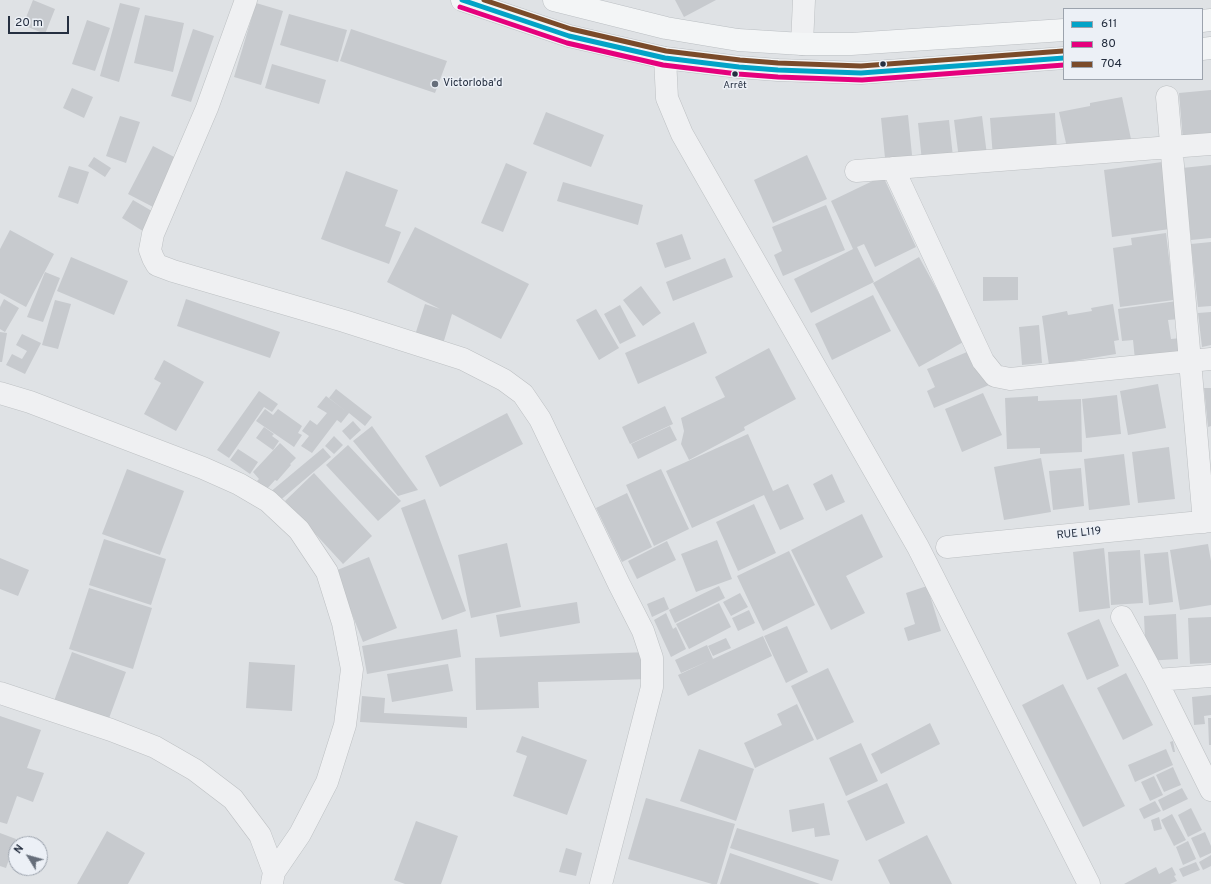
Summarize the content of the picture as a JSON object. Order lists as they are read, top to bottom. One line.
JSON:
{"streets":{"street":["RUE L119"]},"places":["Arrêt","Victorloba'd"],"lines":["transit line 611","transit line 704","transit line 80"],"legend":["611","80","704"],"scale_bar":"20 m","north":"top left"}
